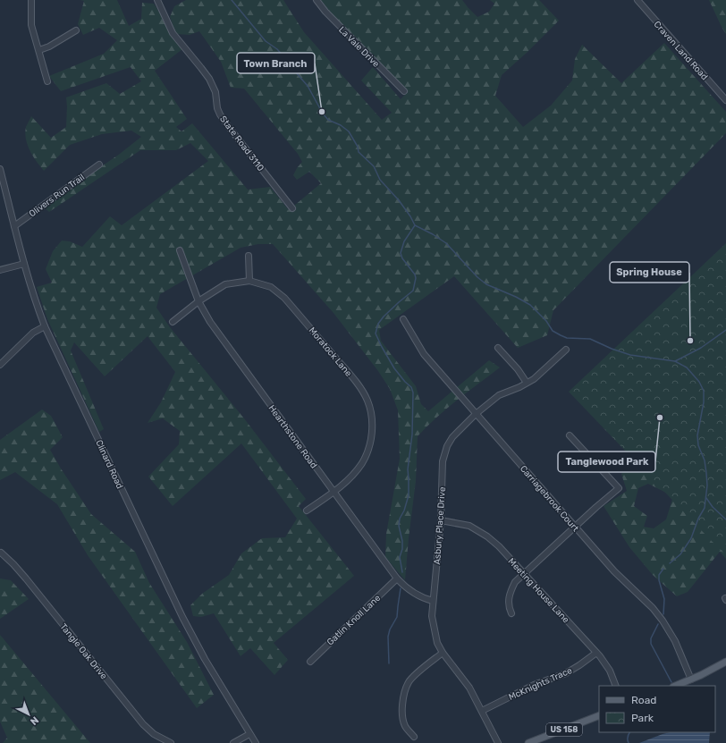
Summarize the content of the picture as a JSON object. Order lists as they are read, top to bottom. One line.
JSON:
{"streets":{"main road":["US 158"],"street":["La Vale Drive","Craven Land Road","State Road 3110","Olivers Run Trail","Moratock Lane","Hearthstone Road","Clinard Road","Carriagebrook Court","Asbury Place Drive","Meeting House Lane","Gatlin Knoll Lane","Tangle Oak Drive","McKnights Trace"]},"crossings":[["Olivers Run Trail","Clinard Road"],["Moratock Lane","Hearthstone Road"],["Hearthstone Road","Asbury Place Drive"],["Hearthstone Road","Gatlin Knoll Lane"],["Carriagebrook Court","Asbury Place Drive"],["Asbury Place Drive","Meeting House Lane"],["Asbury Place Drive","McKnights Trace"],["Meeting House Lane","McKnights Trace"]],"places":["Town Branch","Spring House","Tanglewood Park"],"legend":["Road","Park"],"north":"bottom right"}
